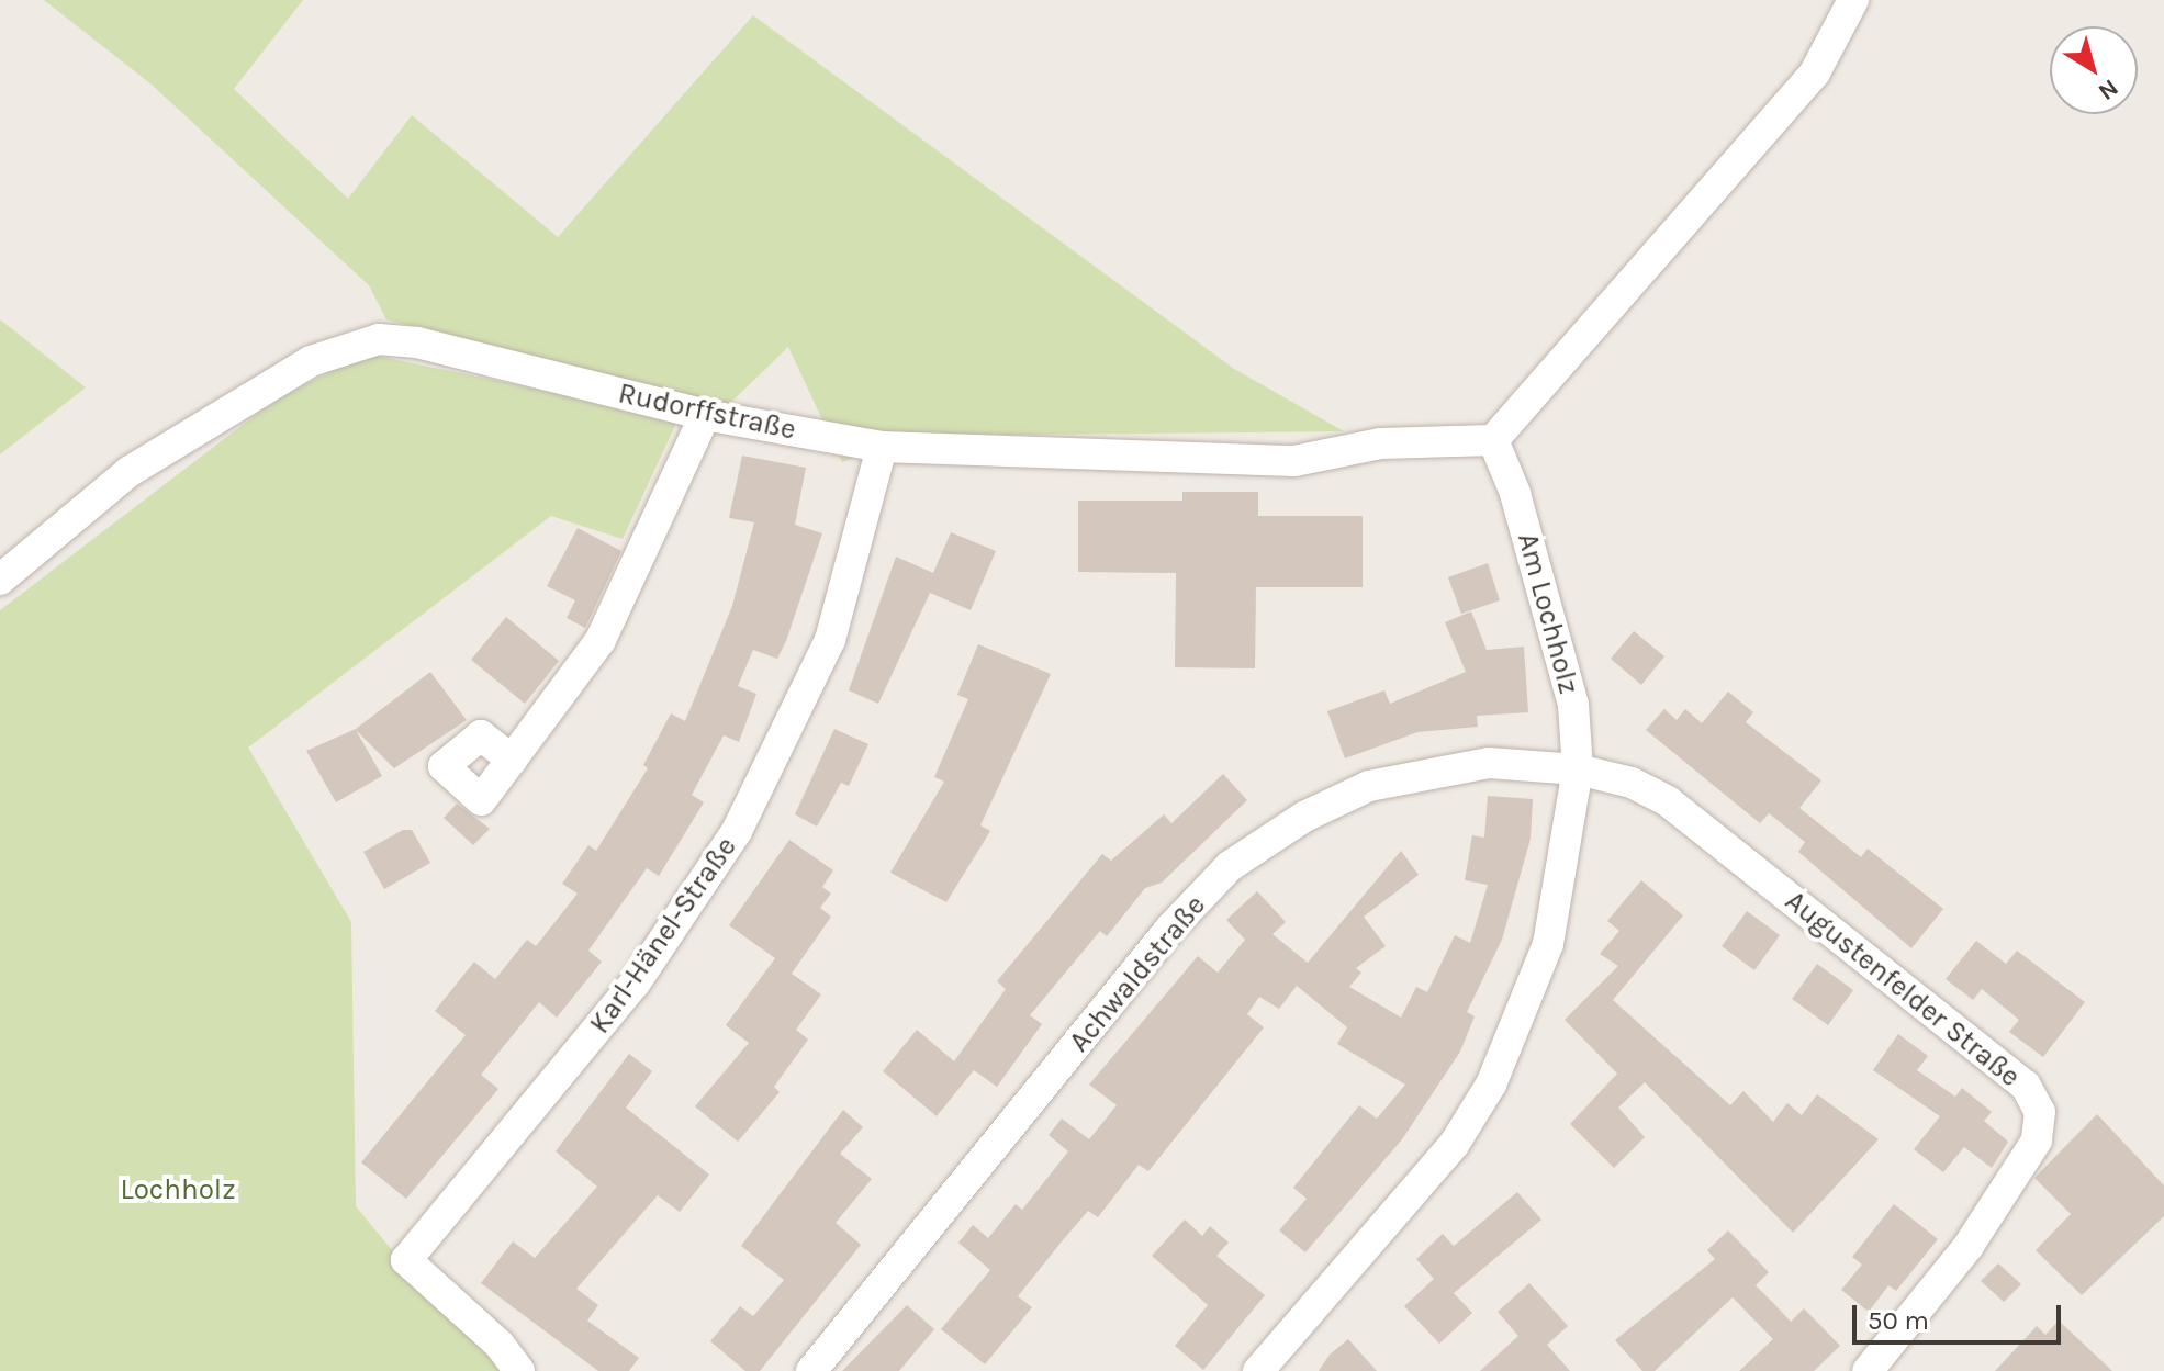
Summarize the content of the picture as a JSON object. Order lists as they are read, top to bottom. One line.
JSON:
{"streets":{"street":["Rudorffstraße","Am Lochholz","Karl-Hänel-Straße","Achwaldstraße","Augustenfelder Straße"]},"crossings":[["Rudorffstraße","Am Lochholz"],["Rudorffstraße","Karl-Hänel-Straße"],["Am Lochholz","Achwaldstraße"],["Am Lochholz","Augustenfelder Straße"],["Achwaldstraße","Augustenfelder Straße"]],"parks":["Lochholz"],"scale_bar":"50 m","north":"bottom right"}
